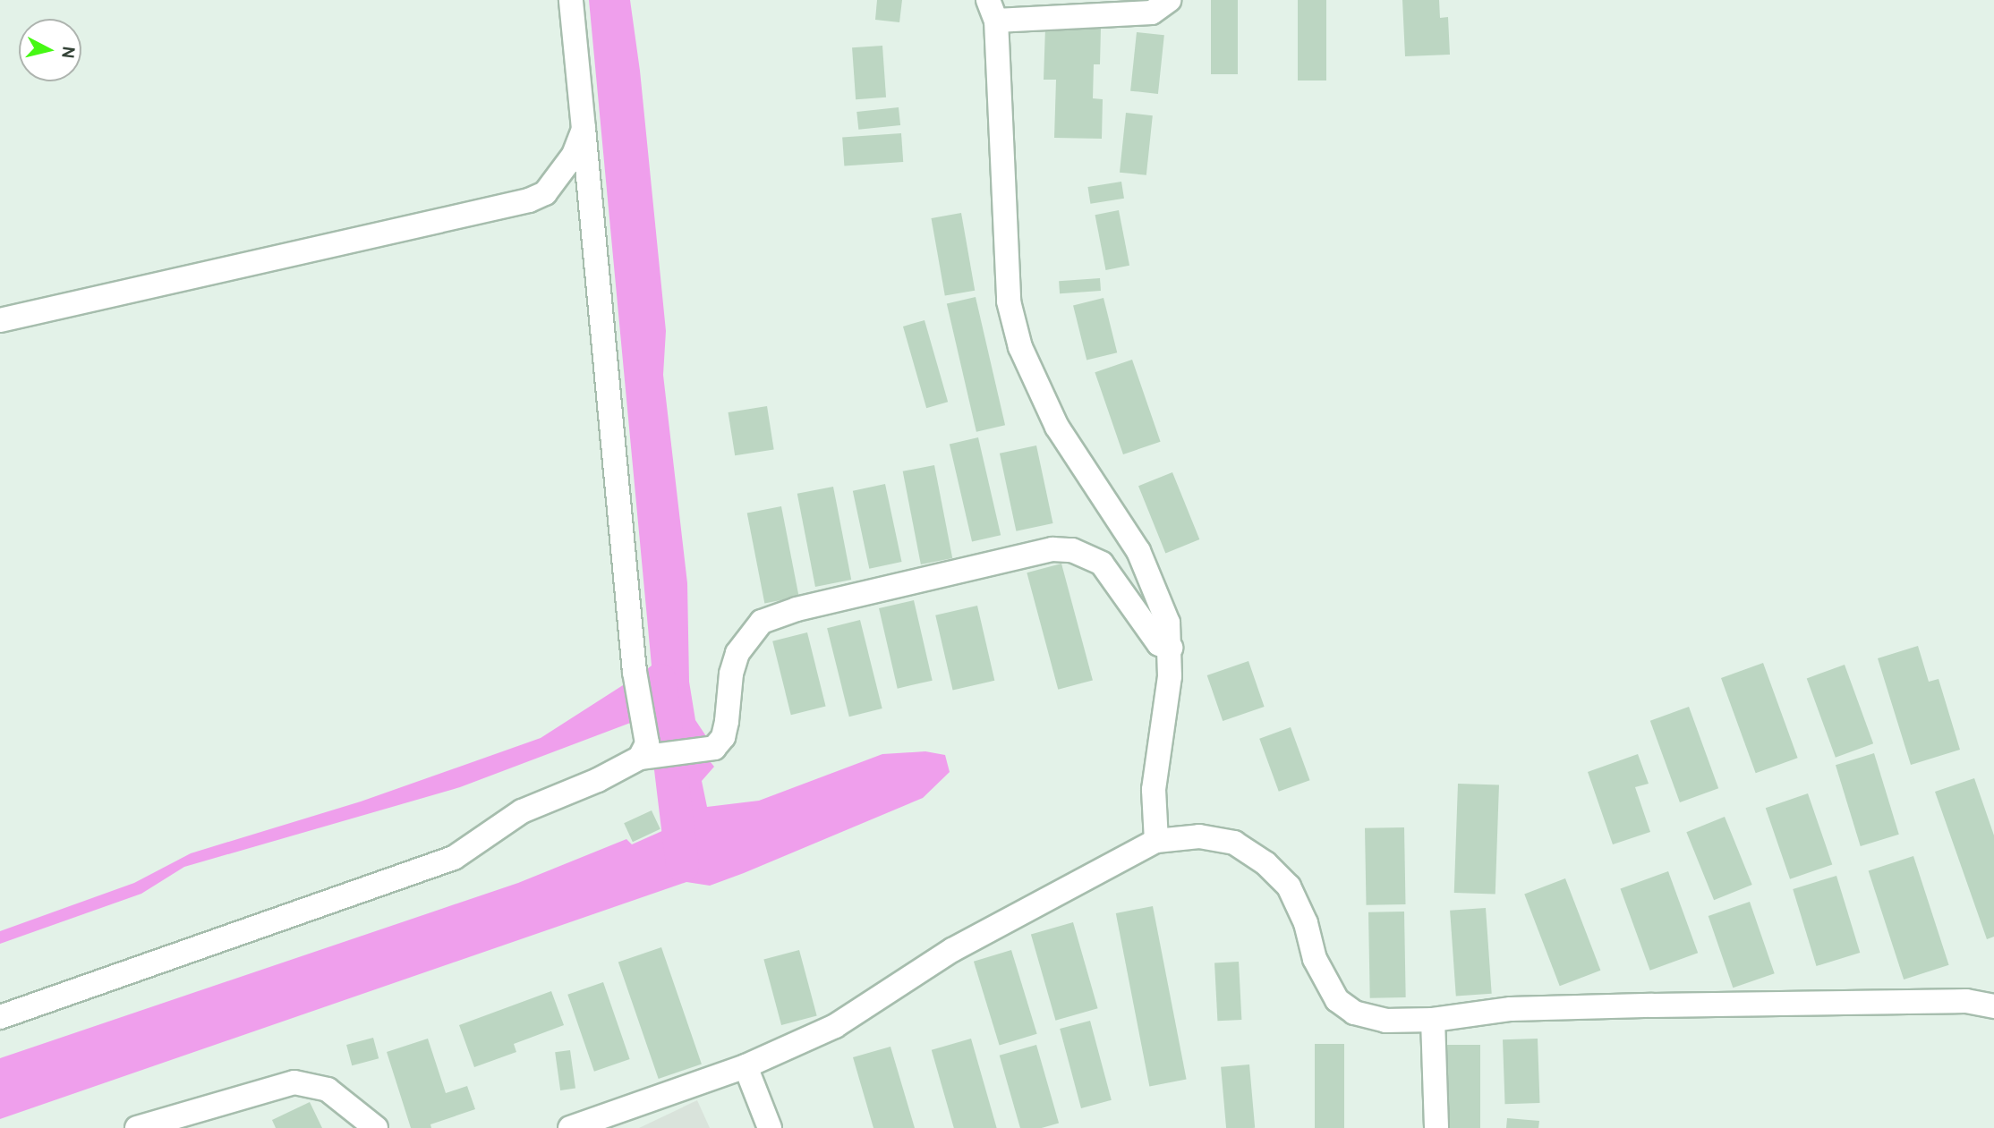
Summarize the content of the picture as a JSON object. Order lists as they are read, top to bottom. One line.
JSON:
{"north":"right"}
